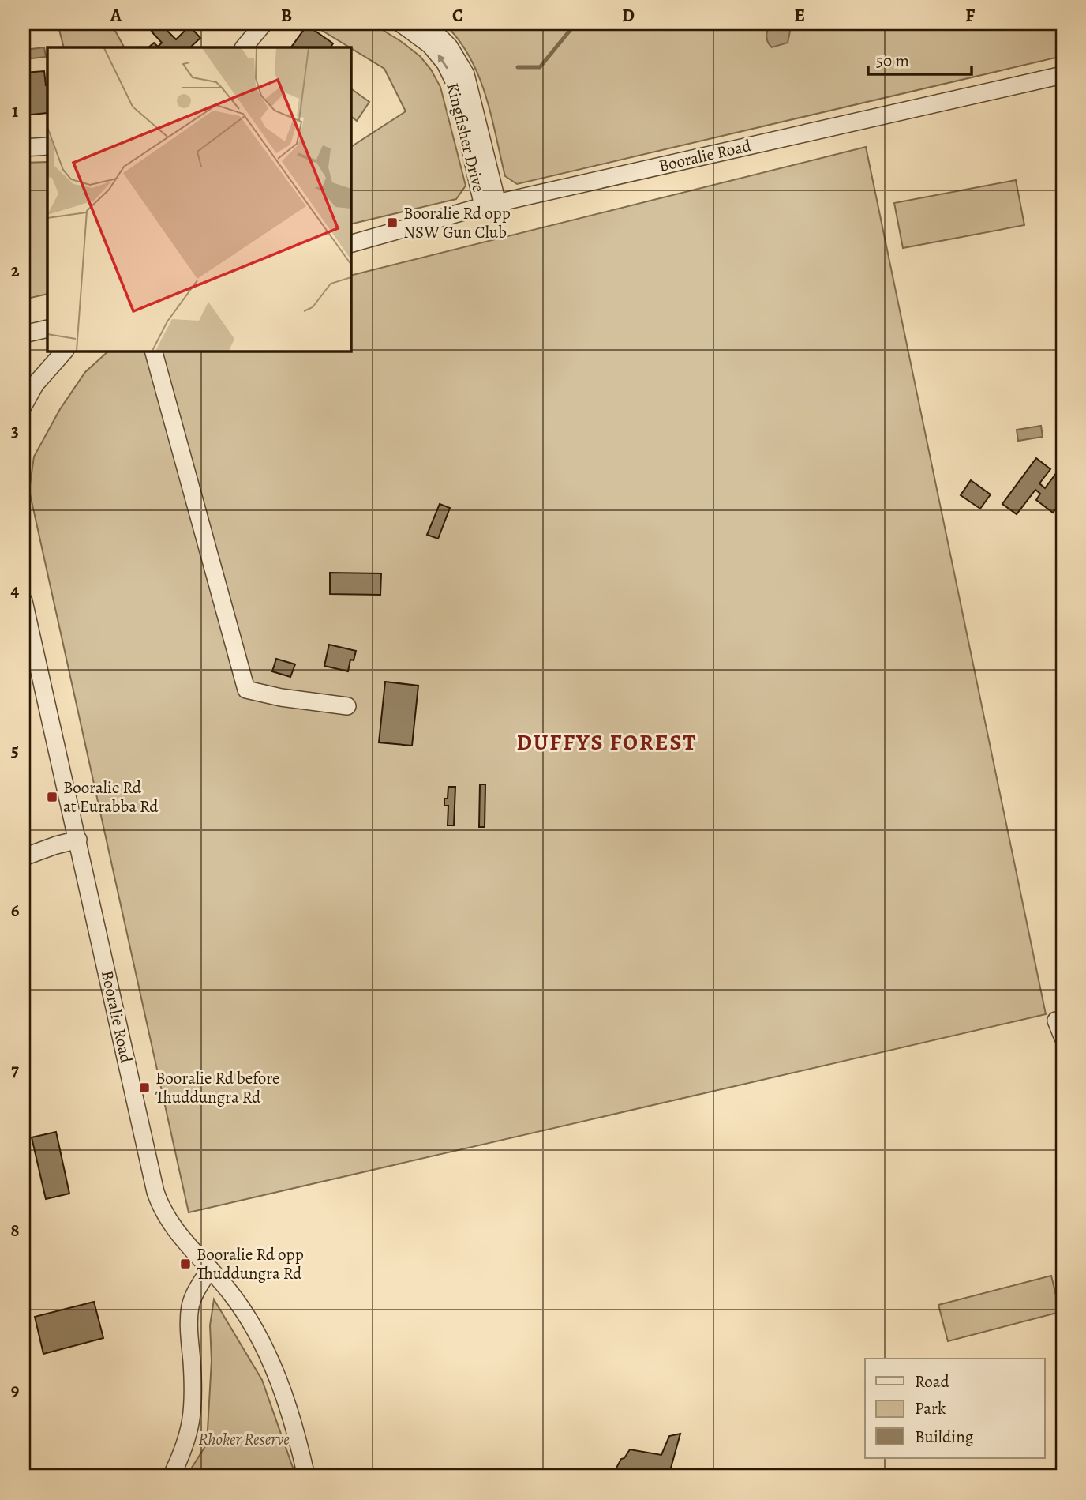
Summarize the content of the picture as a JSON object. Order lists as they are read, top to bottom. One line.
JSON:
{"streets":{"street":["Kingfisher Drive","Booralie Road"]},"crossings":[["Kingfisher Drive","Booralie Road"]],"districts":["DUFFYS FOREST"],"parks":["Rhoker Reserve"],"places":{"transit":["Booralie Rd opp NSW Gun Club","Booralie Rd at Eurabba Rd","Booralie Rd before Thuddungra Rd","Booralie Rd opp Thuddungra Rd"]},"legend":["Road","Park","Building"],"scale_bar":"50 m","grid":{"columns":["A","B","C","D","E","F"],"rows":["1","2","3","4","5","6","7","8","9"]}}
